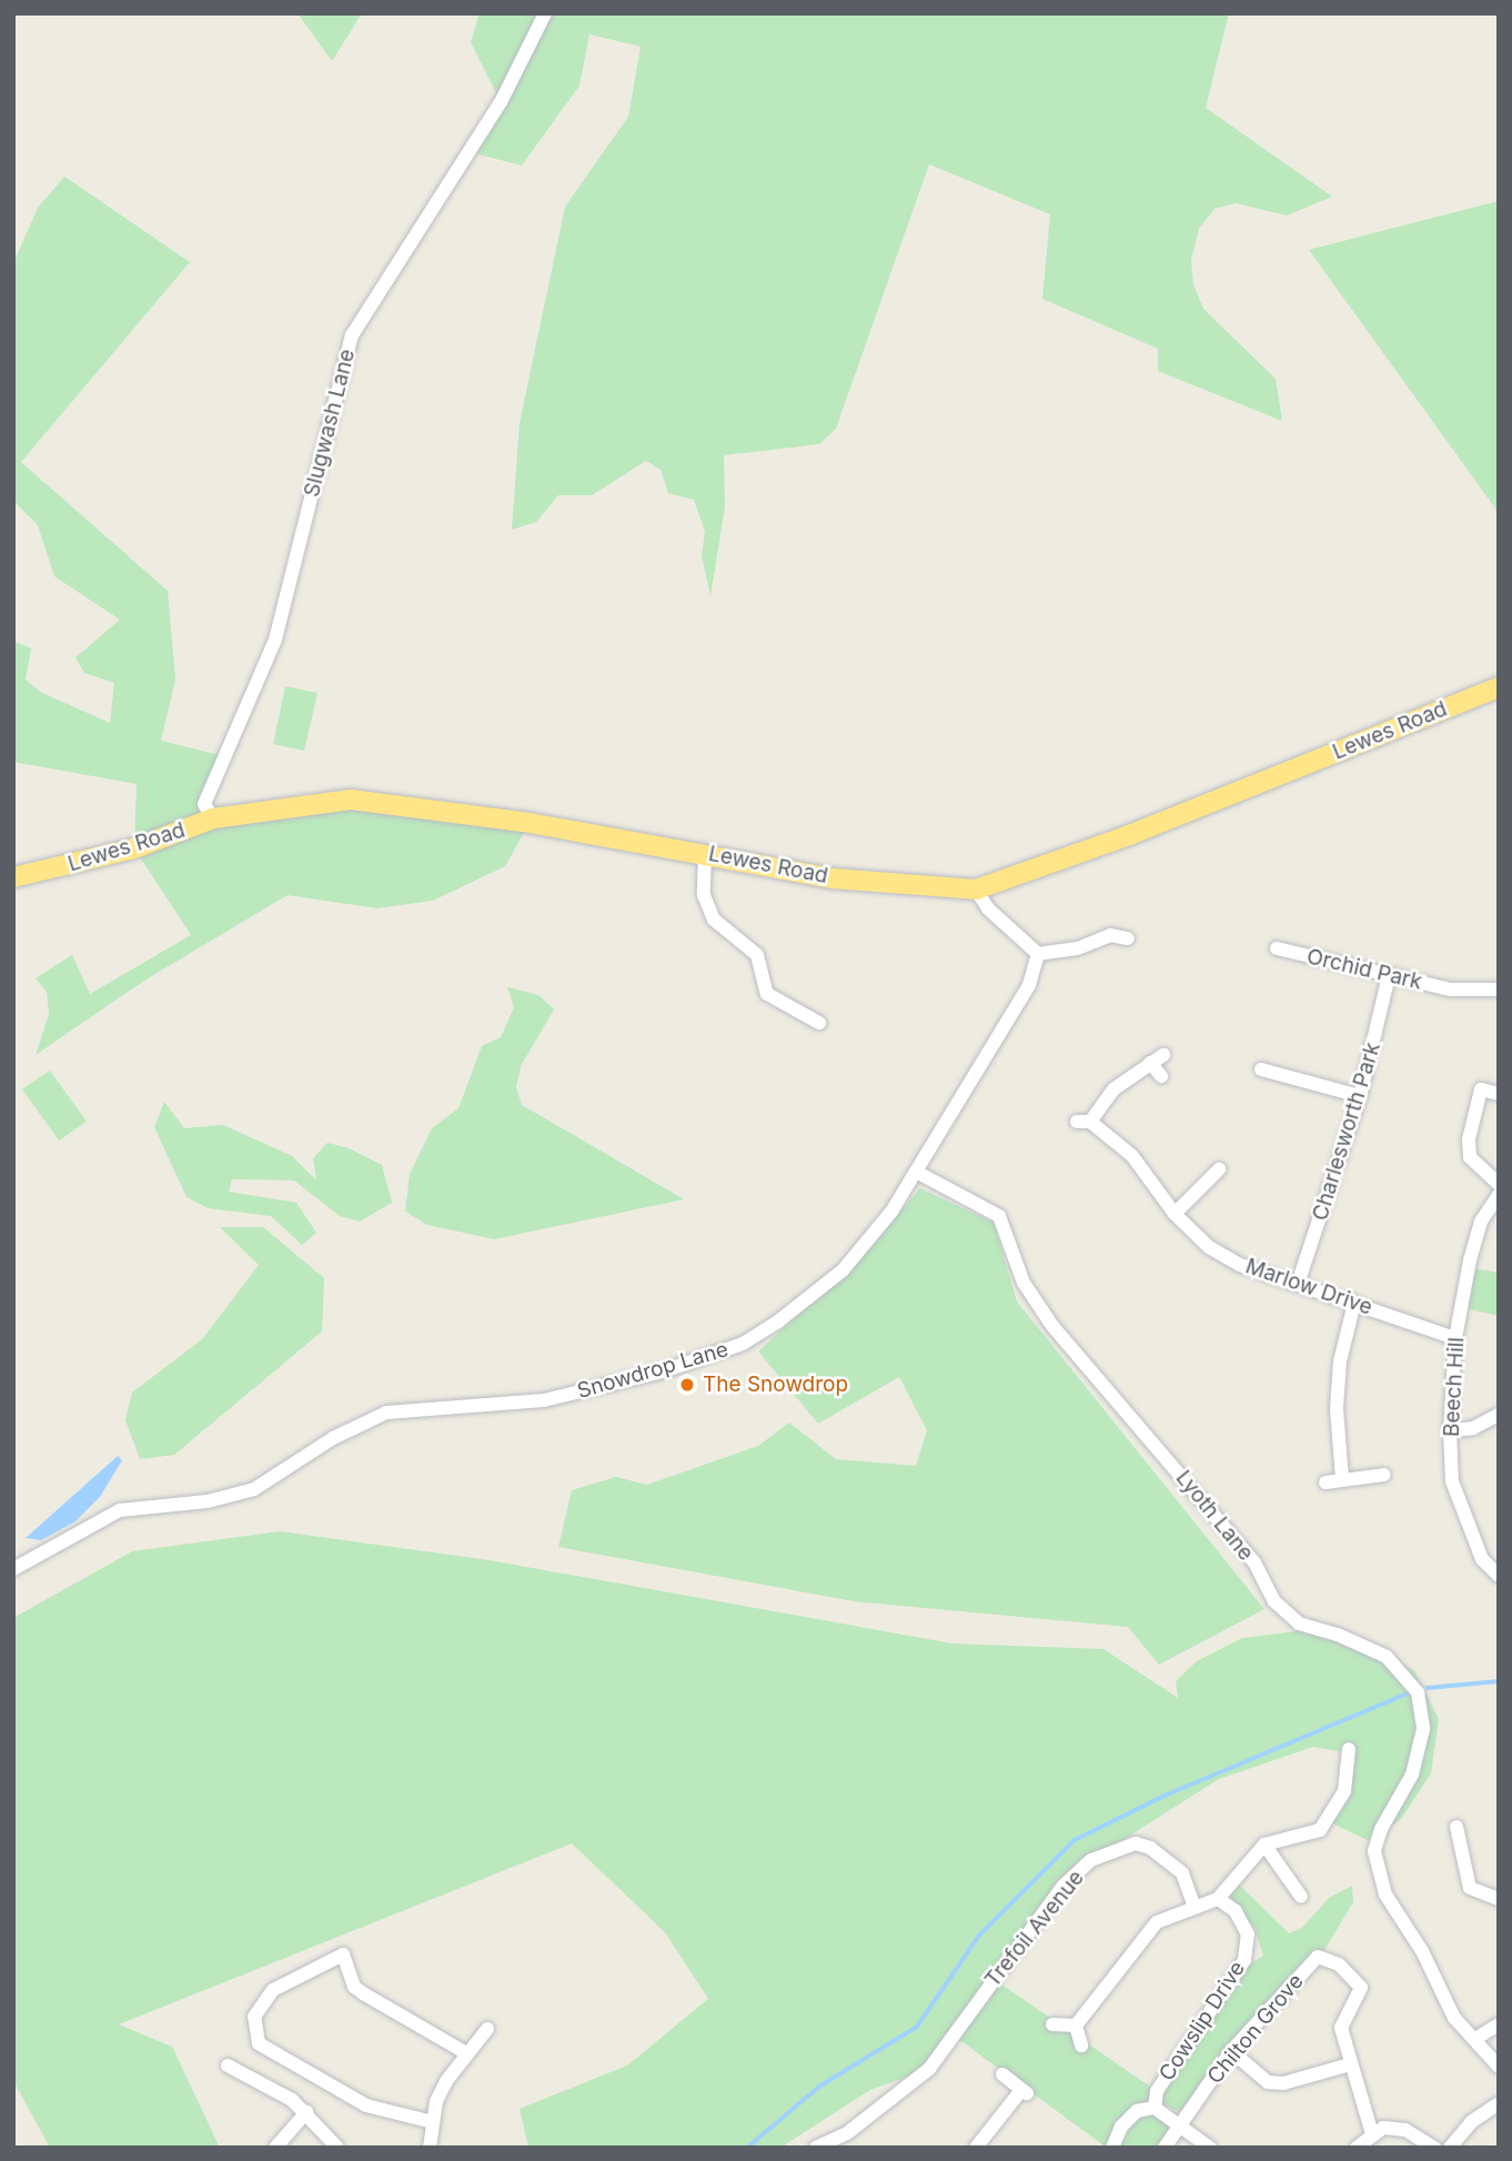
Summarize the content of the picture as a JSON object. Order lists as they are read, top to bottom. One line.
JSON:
{"streets":{"highway":["Lewes Road"],"street":["Slugwash Lane","Orchid Park","Charlesworth Park","Marlow Drive","Snowdrop Lane","Beech Hill","Lyoth Lane","Trefoil Avenue","Cowslip Drive","Chilton Grove"]},"crossings":[["Slugwash Lane","Lewes Road"],["Orchid Park","Charlesworth Park"],["Charlesworth Park","Marlow Drive"],["Marlow Drive","Beech Hill"],["Snowdrop Lane","Lyoth Lane"]],"places":["The Snowdrop"]}
